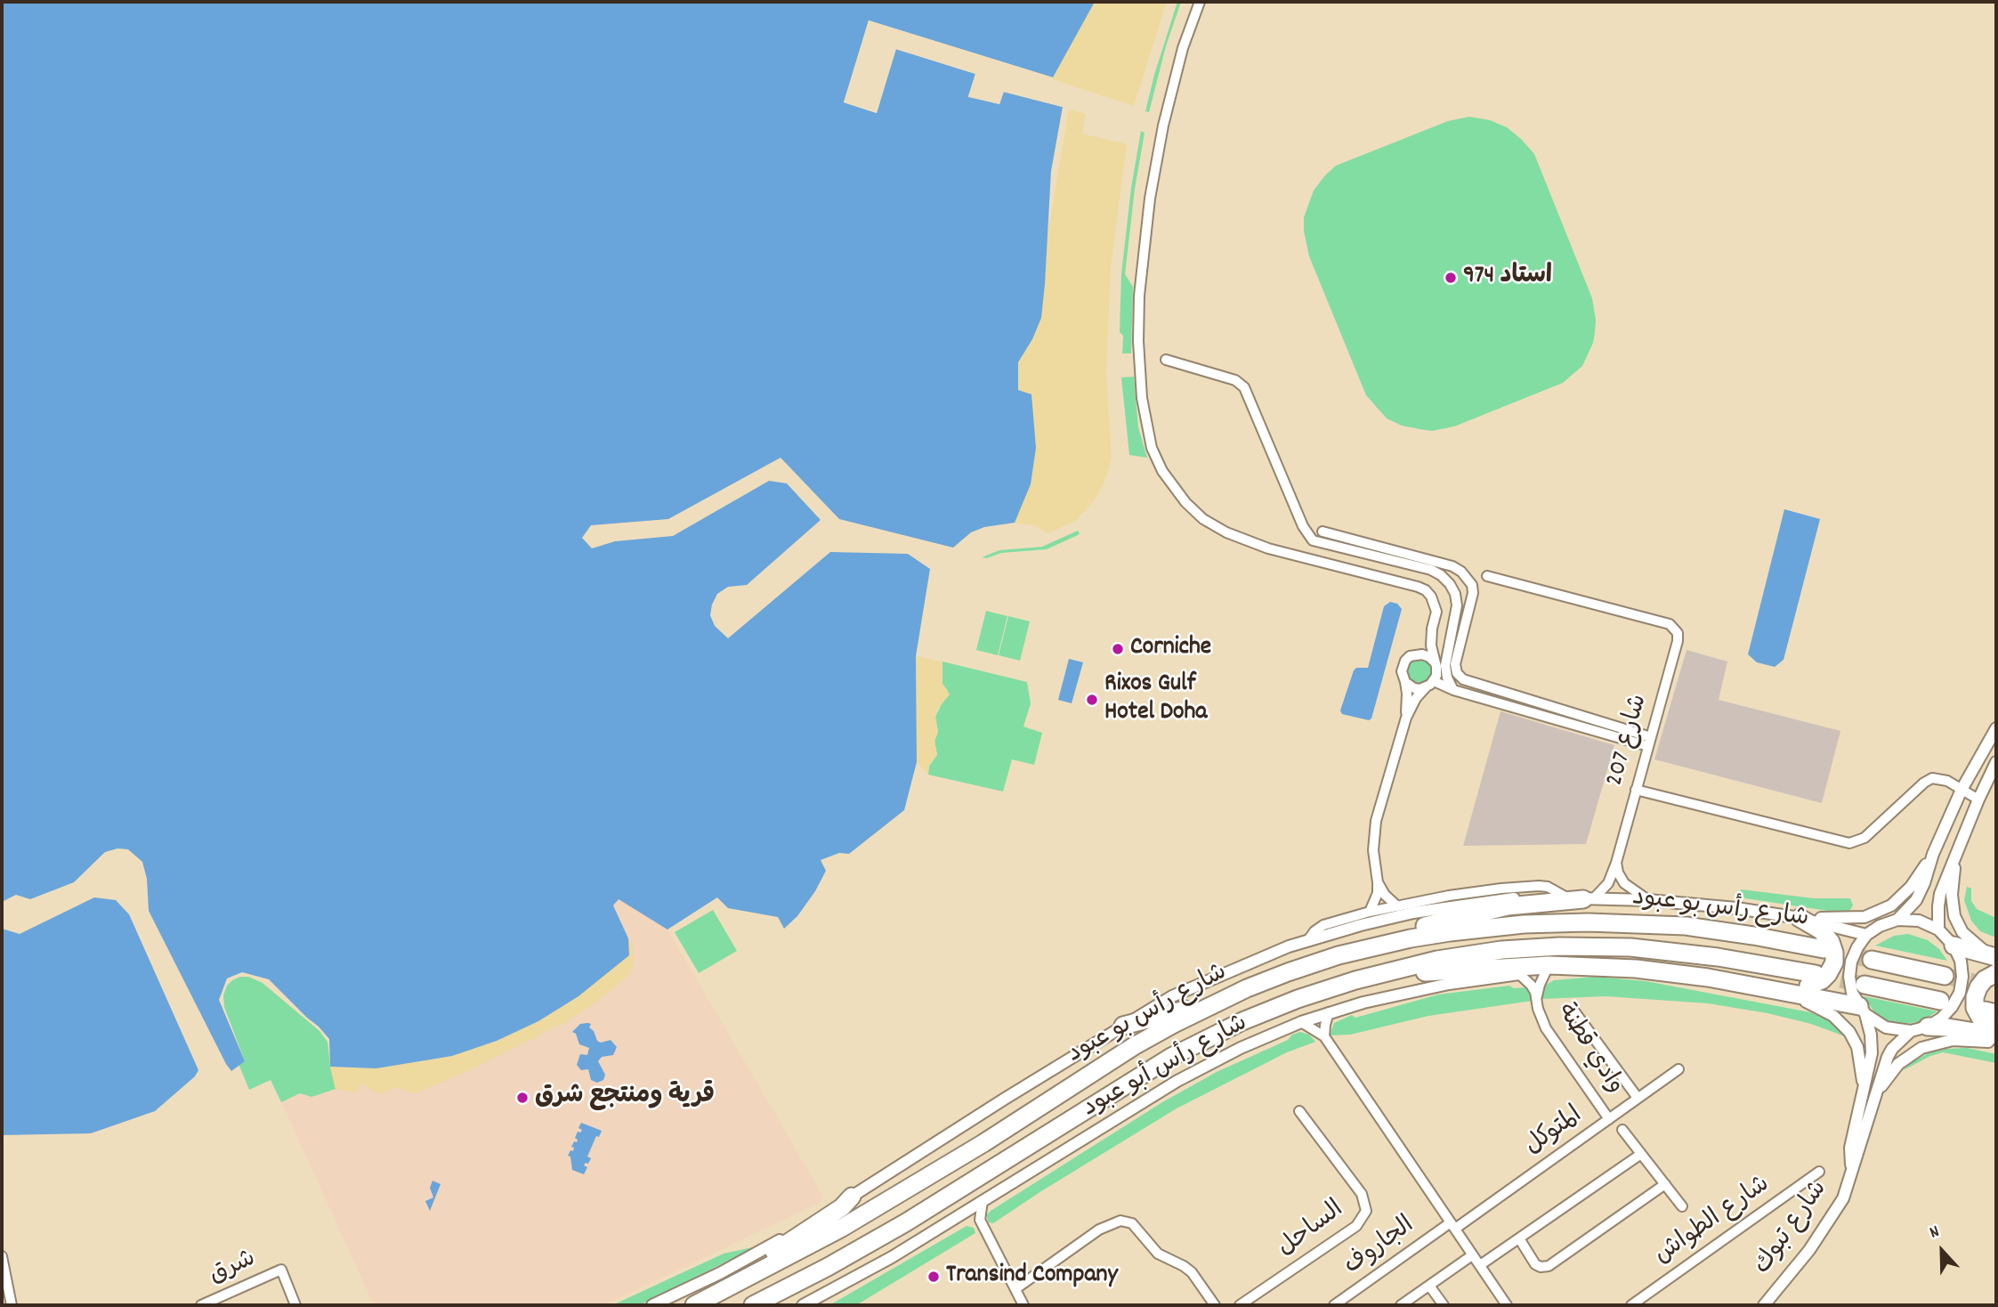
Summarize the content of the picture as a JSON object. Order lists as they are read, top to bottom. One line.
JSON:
{"streets":{"highway":["شارع رأس بو عبود"],"street":["شارع 207","وادي قطنة","شارع رأس أبو عبود","المتوكل","شارع الطواش","شارع تبوك","الساحل","الجاروف","شرق"]},"crossings":[["وادي قطنة","شارع رأس أبو عبود"],["وادي قطنة","المتوكل"],["المتوكل","الجاروف"]],"places":["استاد 974","Corniche","Rixos Gulf Hotel Doha","قرية ومنتجع شرق","Transind Company"],"north":"top"}
